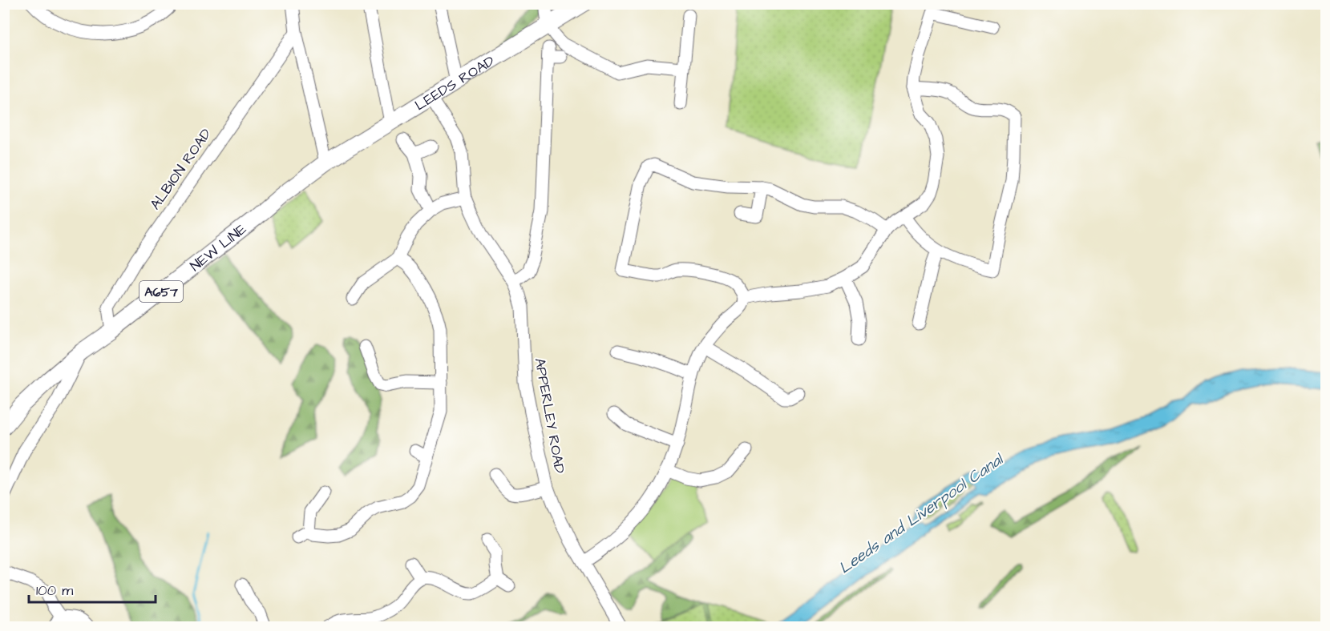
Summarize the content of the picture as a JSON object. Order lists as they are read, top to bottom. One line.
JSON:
{"streets":{"main road":["LEEDS ROAD","NEW LINE","A657"],"street":["ALBION ROAD","APPERLEY ROAD"]},"crossings":[["LEEDS ROAD","NEW LINE"],["LEEDS ROAD","APPERLEY ROAD"],["ALBION ROAD","NEW LINE"]],"water":["Leeds and Liverpool Canal"],"scale_bar":"100 m"}
